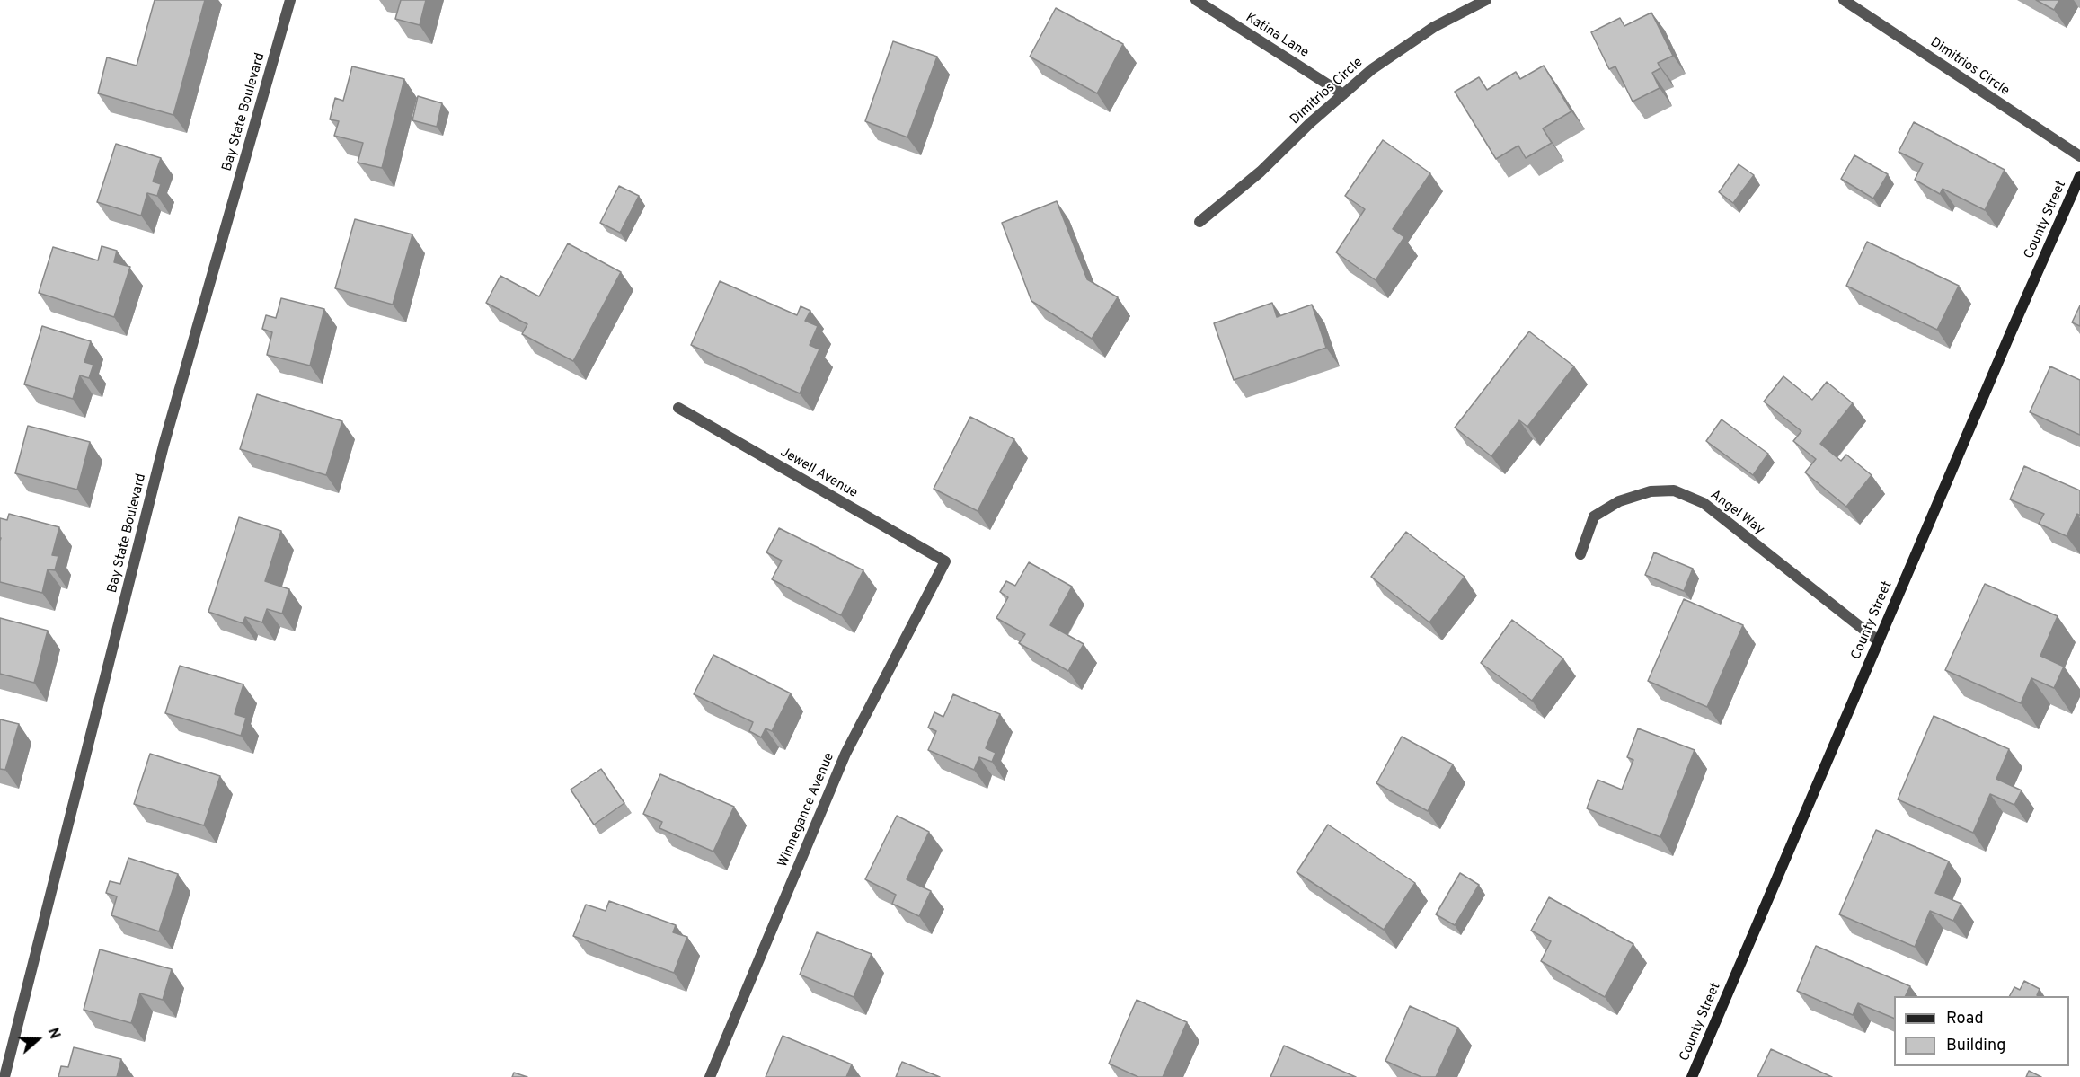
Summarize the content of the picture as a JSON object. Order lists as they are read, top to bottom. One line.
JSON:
{"streets":{"main road":["County Street"],"street":["Katina Lane","Dimitrios Circle","Bay State Boulevard","Jewell Avenue","Angel Way","Winnegance Avenue"]},"crossings":[["Katina Lane","Dimitrios Circle"],["County Street","Angel Way"],["Jewell Avenue","Winnegance Avenue"]],"legend":["Road","Building"],"north":"right"}
